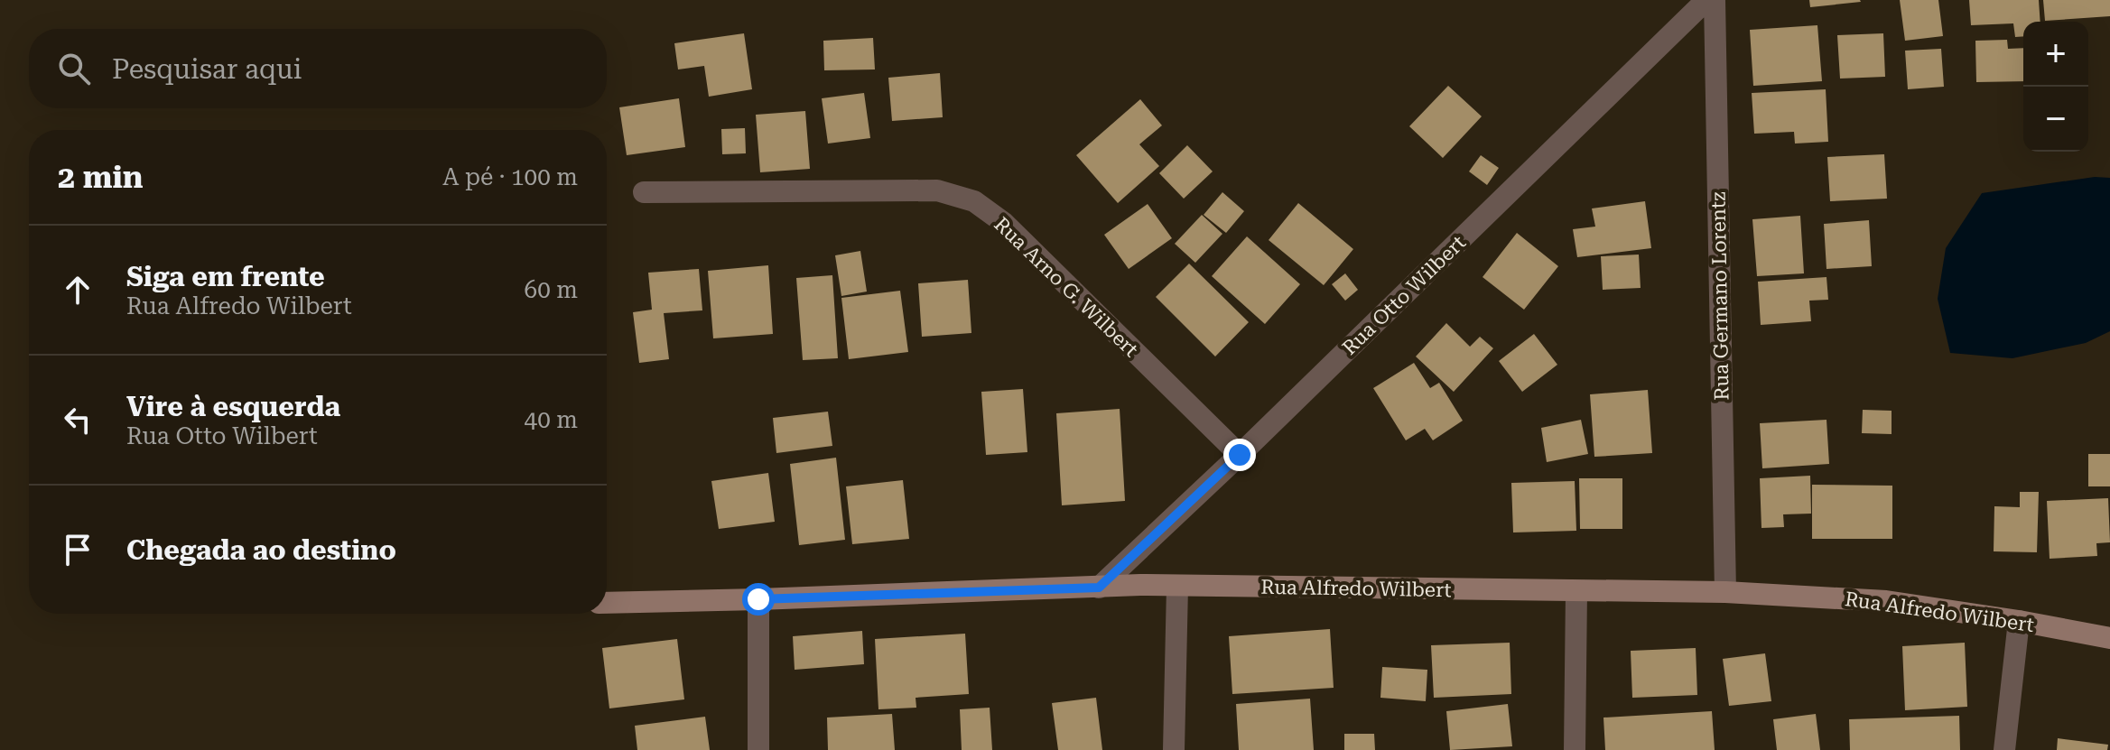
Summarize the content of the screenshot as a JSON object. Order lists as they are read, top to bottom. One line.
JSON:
{"streets":{"street":["Rua Arno G. Wilbert","Rua Otto Wilbert","Rua Germano Lorentz","Rua Alfredo Wilbert"]},"crossings":[["Rua Arno G. Wilbert","Rua Otto Wilbert"],["Rua Otto Wilbert","Rua Alfredo Wilbert"],["Rua Germano Lorentz","Rua Alfredo Wilbert"]],"page":{"map_buttons":["+","−"],"search":"Pesquisar aqui","heading":["2 min","A pé · 100 m"],"list":[["Siga em frente","Rua Alfredo Wilbert","60 m"],["Vire à esquerda","Rua Otto Wilbert","40 m"],"Chegada ao destino"]}}
